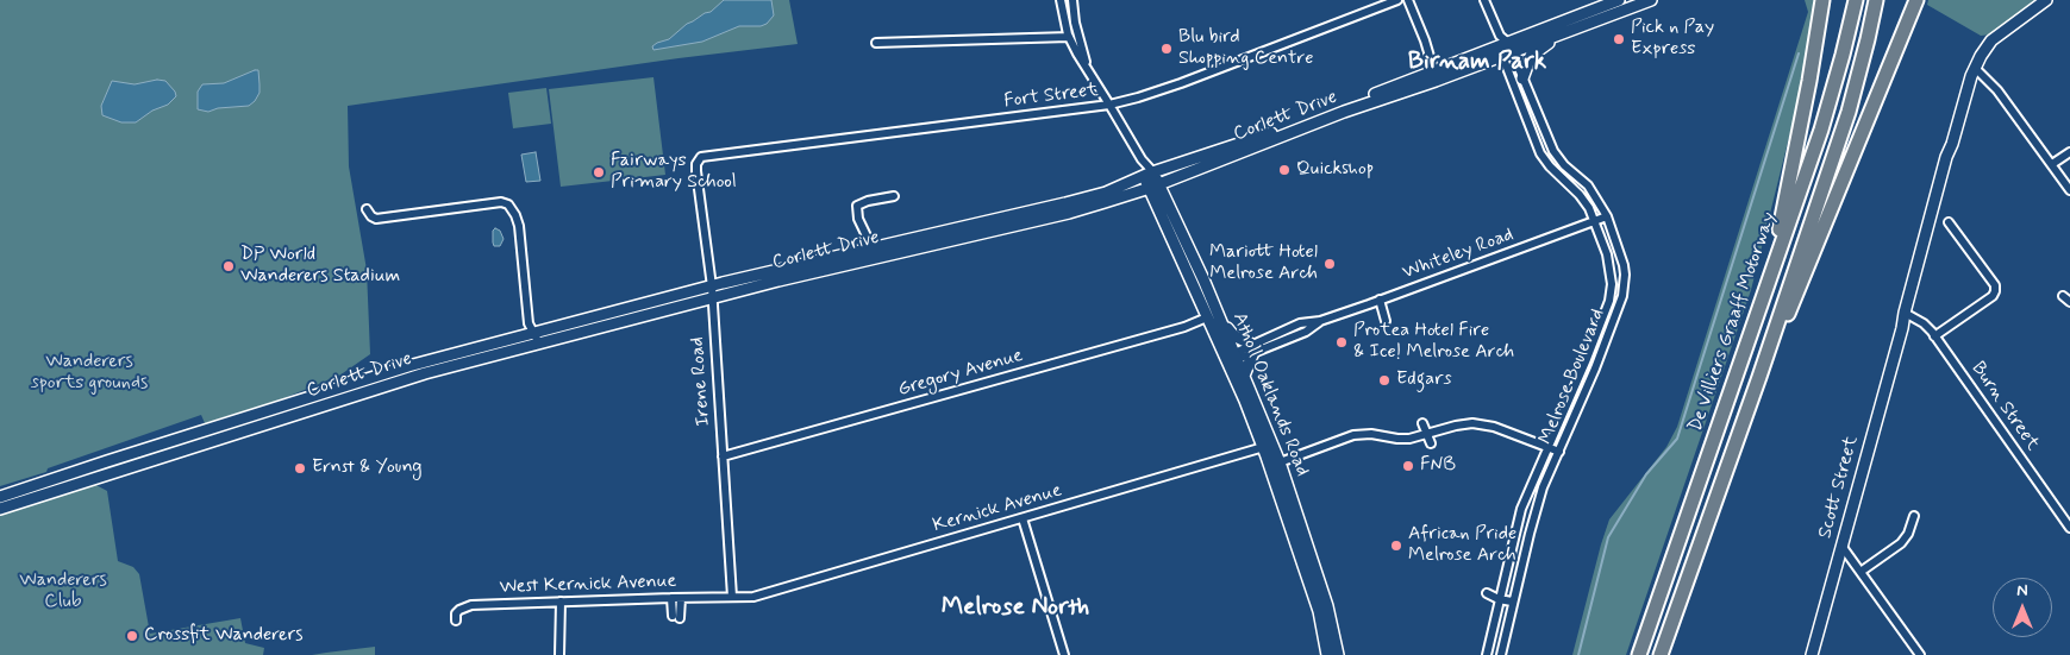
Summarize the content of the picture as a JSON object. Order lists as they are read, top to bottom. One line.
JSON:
{"streets":{"highway":["De Villiers Graaff Motorway"],"main road":["Corlett Drive","Atholl Oaklands Road","Scott Street"],"street":["Fort Street","Whiteley Road","Gregory Avenue","Melrose Boulevard","Irene Road","Burn Street","Kernick Avenue","West Kernick Avenue"]},"crossings":[["Fort Street","Irene Road"],["Fort Street","Atholl Oaklands Road"],["Corlett Drive","Melrose Boulevard"],["Corlett Drive","Irene Road"],["Corlett Drive","Atholl Oaklands Road"],["Whiteley Road","Melrose Boulevard"],["Whiteley Road","Atholl Oaklands Road"],["Gregory Avenue","Irene Road"],["Gregory Avenue","Atholl Oaklands Road"],["Irene Road","Kernick Avenue"],["Irene Road","West Kernick Avenue"],["Atholl Oaklands Road","Kernick Avenue"],["Burn Street","Scott Street"],["Kernick Avenue","West Kernick Avenue"]],"districts":["Birnam Park","Melrose North"],"parks":["Wanderers sports grounds","Wanderers Club"],"places":["Pick n Pay Express","Blu bird Shopping Centre","Quickshop","Fairways Primary School","Mariott Hotel Melrose Arch","DP World Wanderers Stadium","Protea Hotel Fire & Ice! Melrose Arch","Edgars","FNB","Ernst & Young","African Pride Melrose Arch","Crossfit Wanderers"],"north":"top"}
